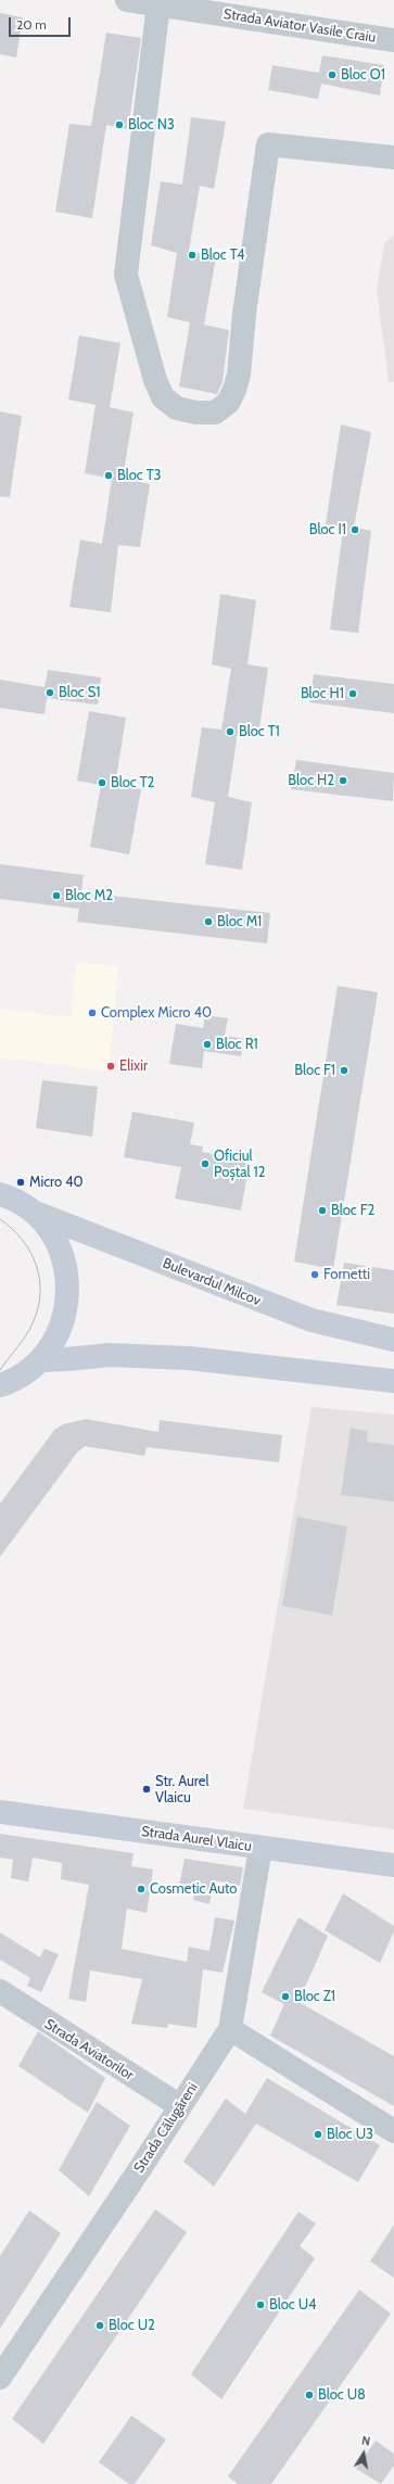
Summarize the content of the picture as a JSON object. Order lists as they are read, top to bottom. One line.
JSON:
{"streets":{"street":["Strada Aviator Vasile Craiu","Bulevardul Milcov","Strada Aurel Vlaicu","Strada Aviatorilor","Strada Călugăreni"]},"crossings":[["Strada Aurel Vlaicu","Strada Călugăreni"],["Strada Aviatorilor","Strada Călugăreni"]],"places":["Bloc O1","Bloc N3","Bloc T4","Bloc T3","Bloc I1","Bloc S1","Bloc H1","Bloc T1","Bloc H2","Bloc T2","Bloc M2","Bloc M1","Complex Micro 40","Bloc R1","Elixir","Bloc F1","Oficiul Poștal 12","Micro 40","Bloc F2","Fornetti","Str. Aurel Vlaicu","Cosmetic Auto","Bloc Z1","Bloc U3","Bloc U4","Bloc U2","Bloc U8"],"scale_bar":"20 m","north":"top"}
